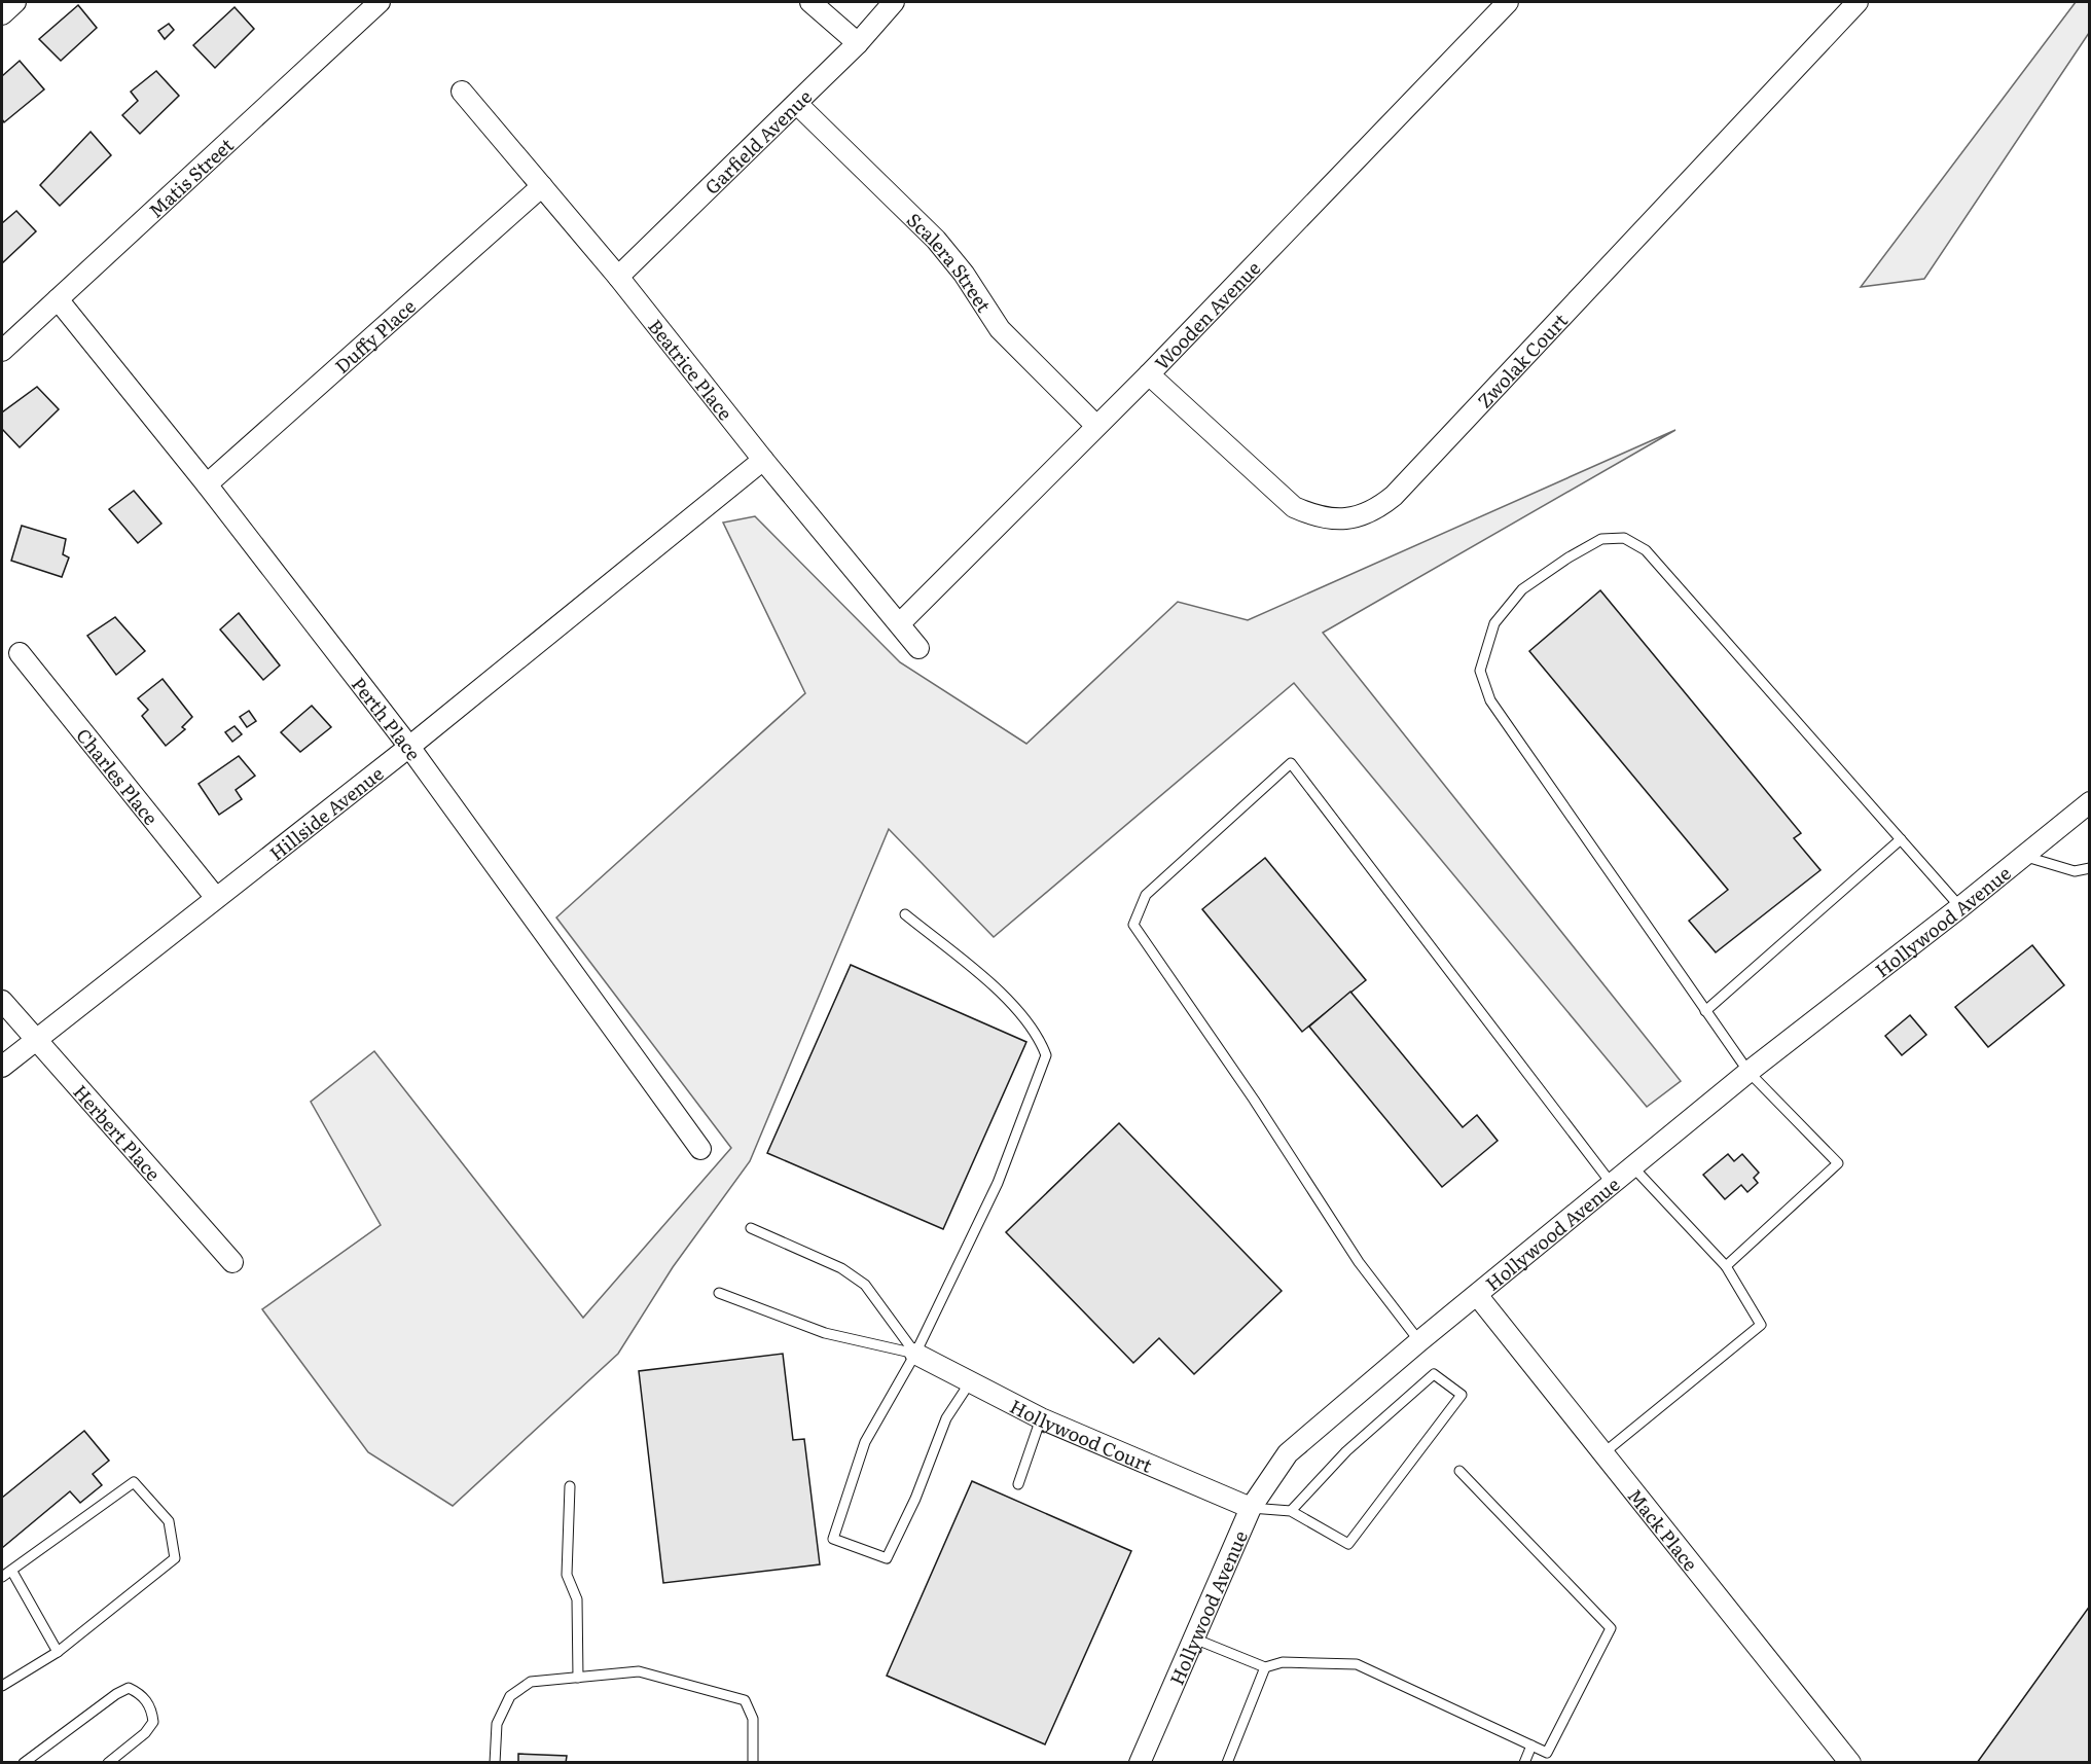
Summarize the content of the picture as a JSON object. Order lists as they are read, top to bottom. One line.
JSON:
{"streets":{"street":["Garfield Avenue","Matis Street","Scalera Street","Wooden Avenue","Duffy Place","Zwolak Court","Beatrice Place","Perth Place","Charles Place","Hillside Avenue","Hollywood Avenue","Herbert Place","Hollywood Court","Mack Place"]},"crossings":[["Garfield Avenue","Scalera Street"],["Garfield Avenue","Beatrice Place"],["Matis Street","Perth Place"],["Scalera Street","Wooden Avenue"],["Wooden Avenue","Zwolak Court"],["Wooden Avenue","Beatrice Place"],["Duffy Place","Beatrice Place"],["Duffy Place","Perth Place"],["Beatrice Place","Hillside Avenue"],["Perth Place","Hillside Avenue"],["Charles Place","Hillside Avenue"],["Hillside Avenue","Herbert Place"],["Hollywood Avenue","Hollywood Court"],["Hollywood Avenue","Mack Place"]]}
